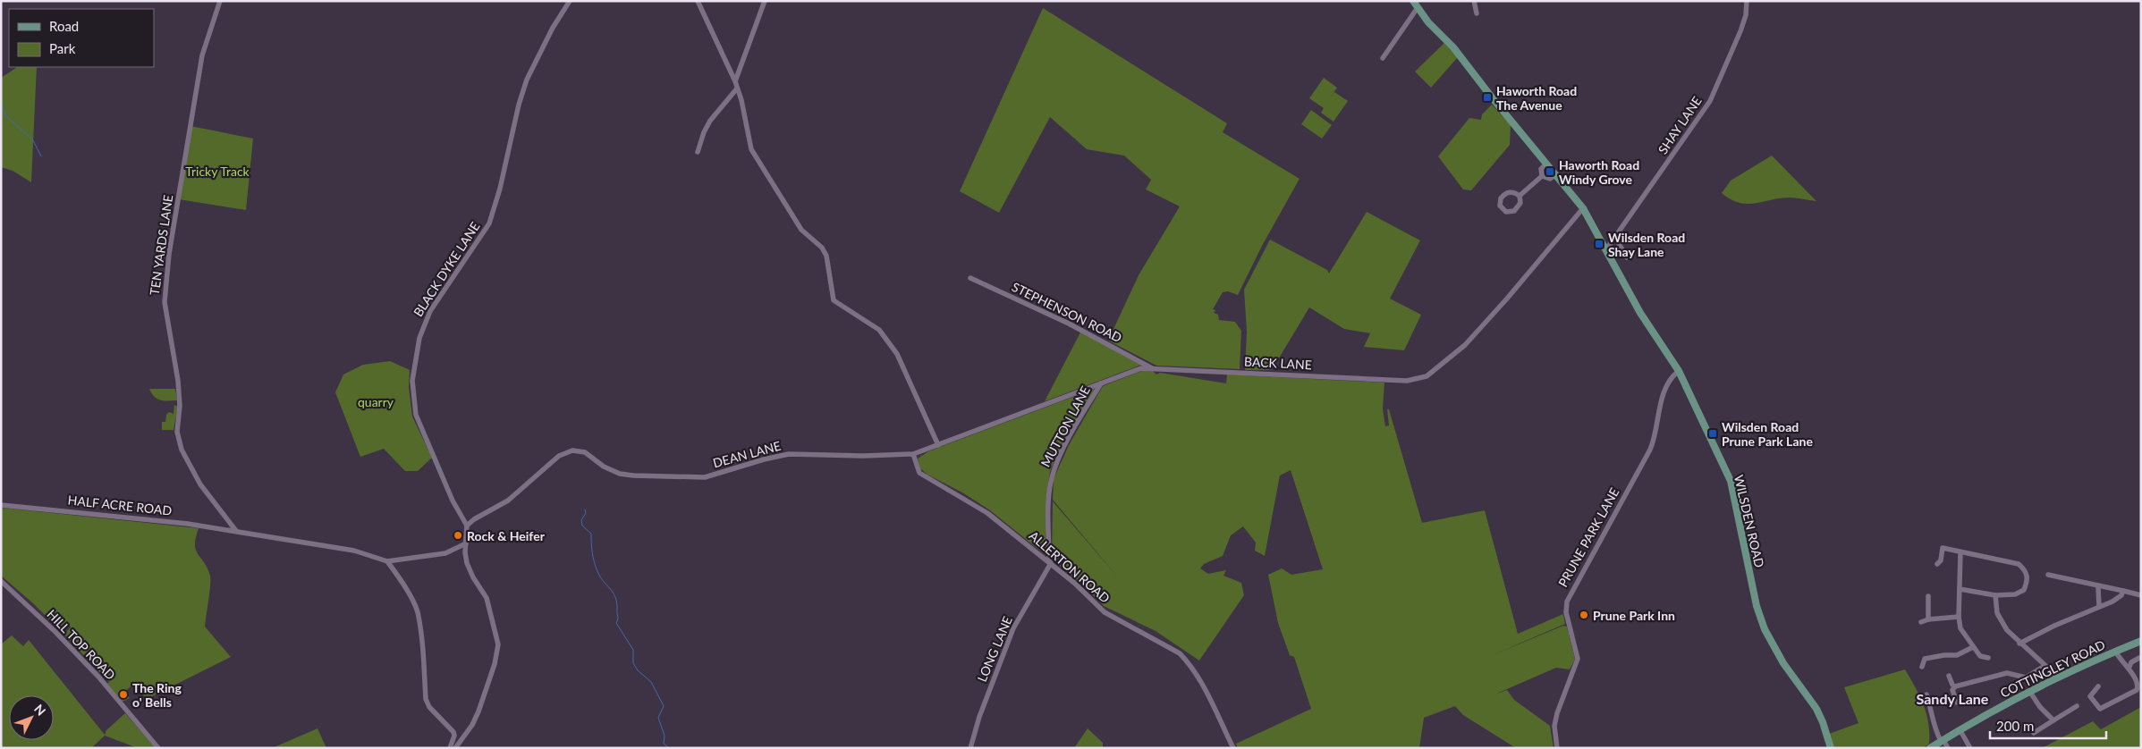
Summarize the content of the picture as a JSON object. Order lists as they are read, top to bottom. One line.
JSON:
{"streets":{"main road":["WILSDEN ROAD","COTTINGLEY ROAD"],"street":["SHAY LANE","TEN YARDS LANE","BLACK DYKE LANE","STEPHENSON ROAD","BACK LANE","MUTTON LANE","DEAN LANE","HALF ACRE ROAD","PRUNE PARK LANE","ALLERTON ROAD","HILL TOP ROAD","LONG LANE"]},"crossings":[["SHAY LANE","WILSDEN ROAD"],["TEN YARDS LANE","HALF ACRE ROAD"],["BLACK DYKE LANE","DEAN LANE"],["STEPHENSON ROAD","BACK LANE"],["BACK LANE","MUTTON LANE"],["BACK LANE","DEAN LANE"],["BACK LANE","WILSDEN ROAD"],["BACK LANE","ALLERTON ROAD"],["MUTTON LANE","ALLERTON ROAD"],["MUTTON LANE","LONG LANE"],["DEAN LANE","ALLERTON ROAD"],["WILSDEN ROAD","PRUNE PARK LANE"],["ALLERTON ROAD","LONG LANE"]],"districts":["Sandy Lane"],"parks":["Tricky Track","quarry"],"places":{"transit":["Haworth Road The Avenue","Haworth Road Windy Grove","Wilsden Road Shay Lane","Wilsden Road Prune Park Lane"],"other":["Rock & Heifer","Prune Park Inn","The Ring o' Bells"]},"legend":["Road","Park"],"scale_bar":"200 m","north":"top right"}
